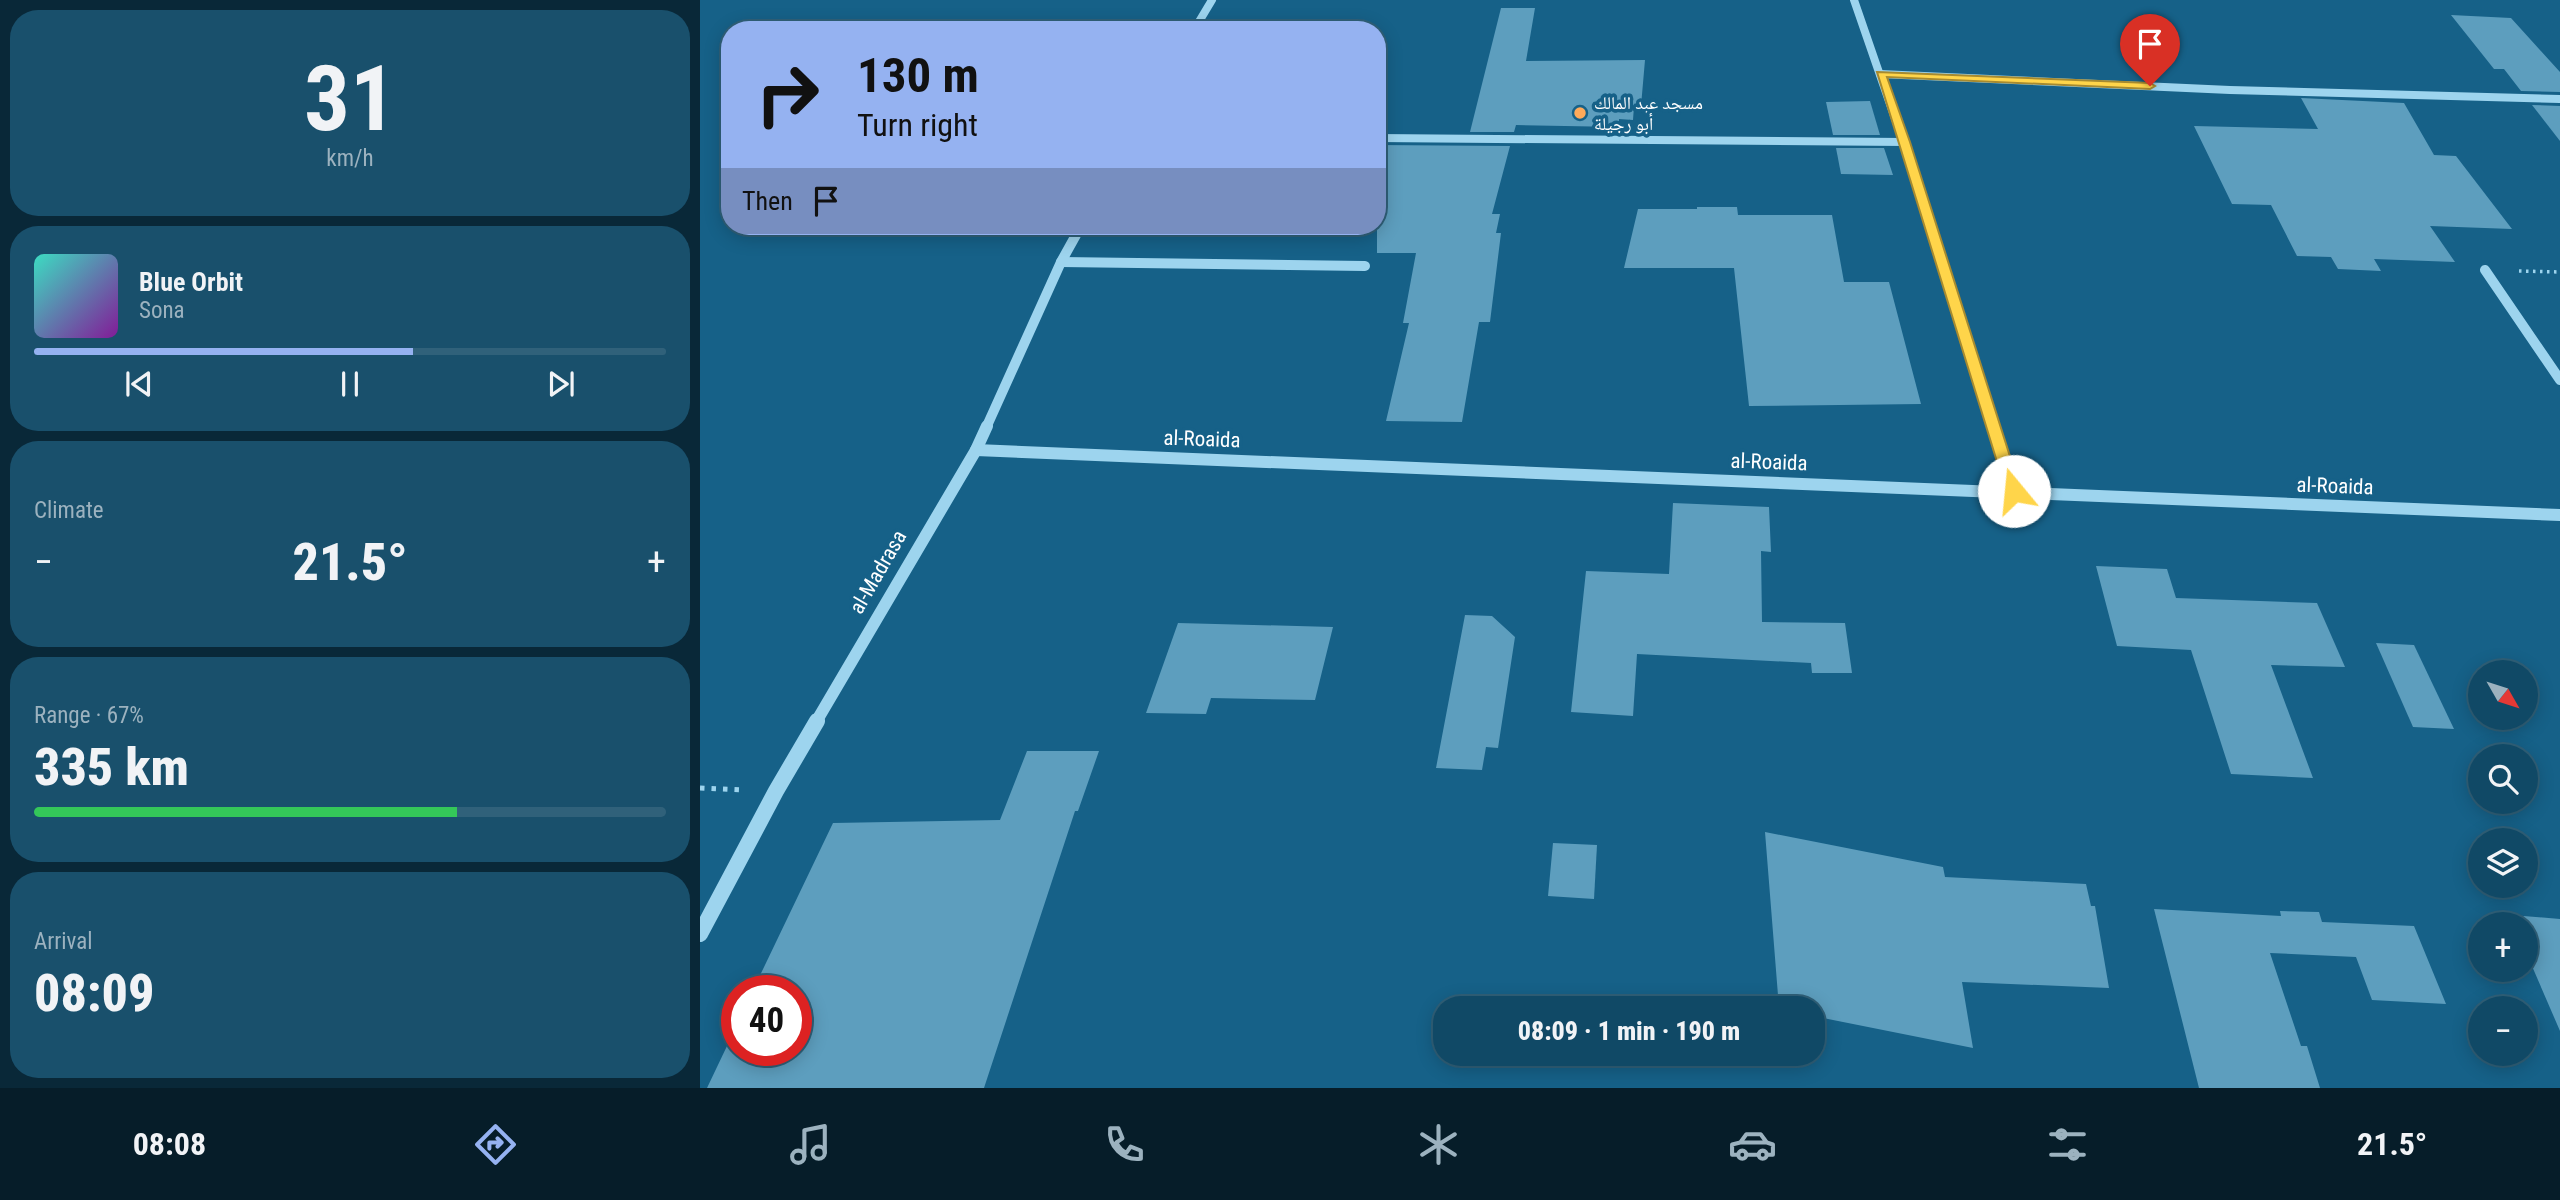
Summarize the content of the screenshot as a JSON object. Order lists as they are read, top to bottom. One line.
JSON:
{"streets":{"street":["al-Roaida","al-Madrasa"]},"crossings":[["al-Roaida","al-Madrasa"]],"places":["مسجد عبد المالك أبو رجيلة"],"north":"bottom right","page":{"tile":[["31","km/h"],"Climate",["Range · 67%","335 km"],["Arrival","08:09"]],"turn":["130 m","Turn right"],"then":"Then","song":["Blue Orbit","Sona"],"heat":["−","21.5°","+"],"map_buttons":["+","−"],"limit":"40","trip":"08:09 · 1 min · 190 m","tabs":["08:08","21.5°"]}}
